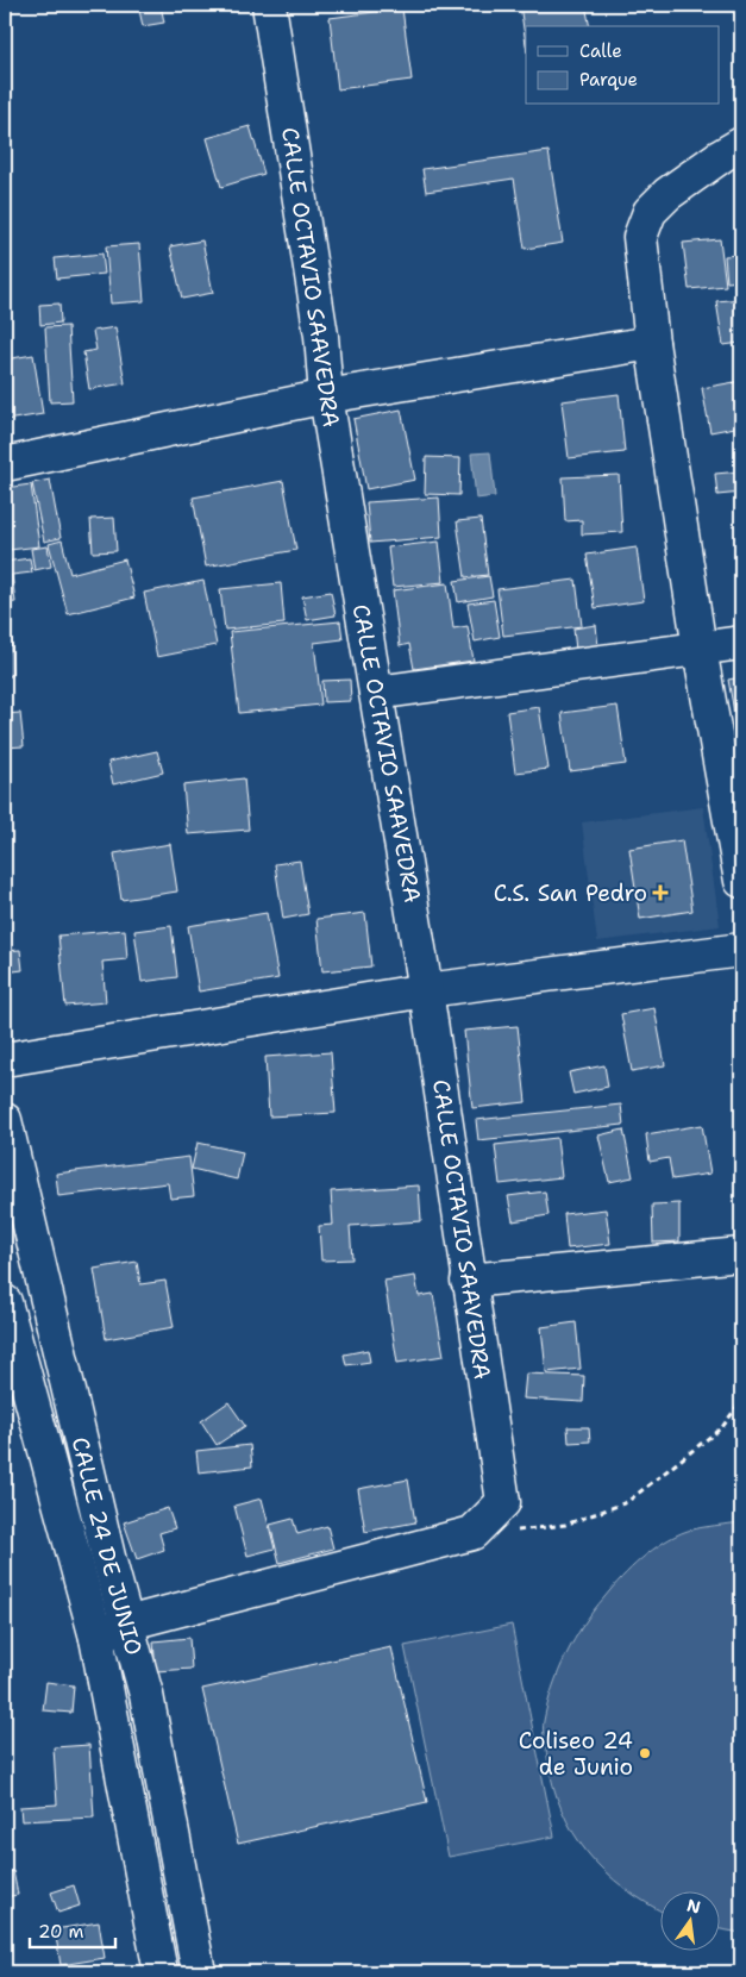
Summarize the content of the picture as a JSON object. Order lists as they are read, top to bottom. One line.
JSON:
{"streets":{"street":["CALLE OCTAVIO SAAVEDRA","CALLE 24 DE JUNIO"]},"places":{"health":["C.S. San Pedro"],"other":["Coliseo 24 de Junio"]},"legend":["Calle","Parque"],"scale_bar":"20 m","north":"top"}
